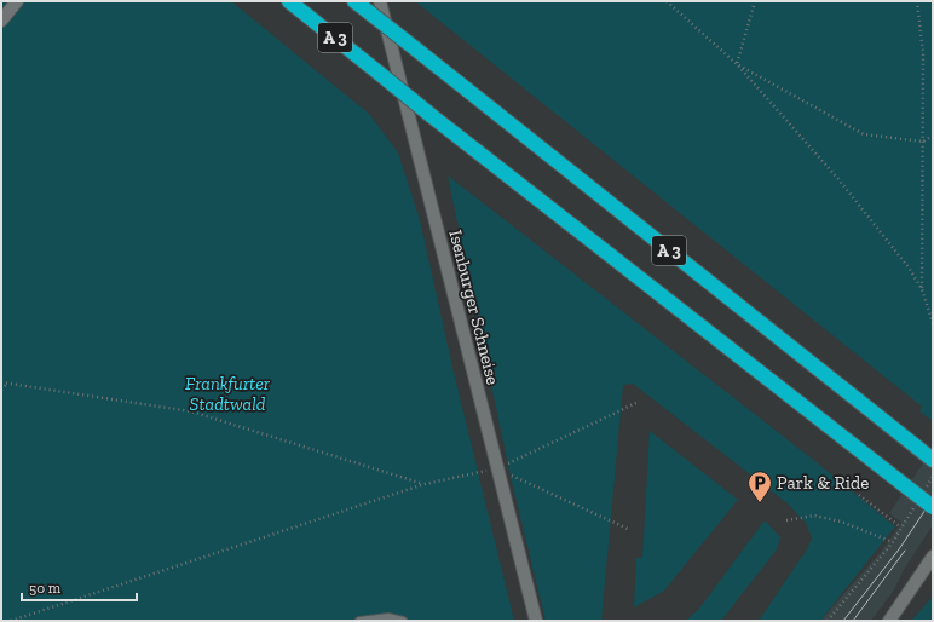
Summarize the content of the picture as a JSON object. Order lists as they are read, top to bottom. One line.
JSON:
{"streets":{"highway":["A 3"],"main road":["Isenburger Schneise"]},"parks":["Frankfurter Stadtwald"],"places":{"parking":["Park & Ride"]},"scale_bar":"50 m"}
